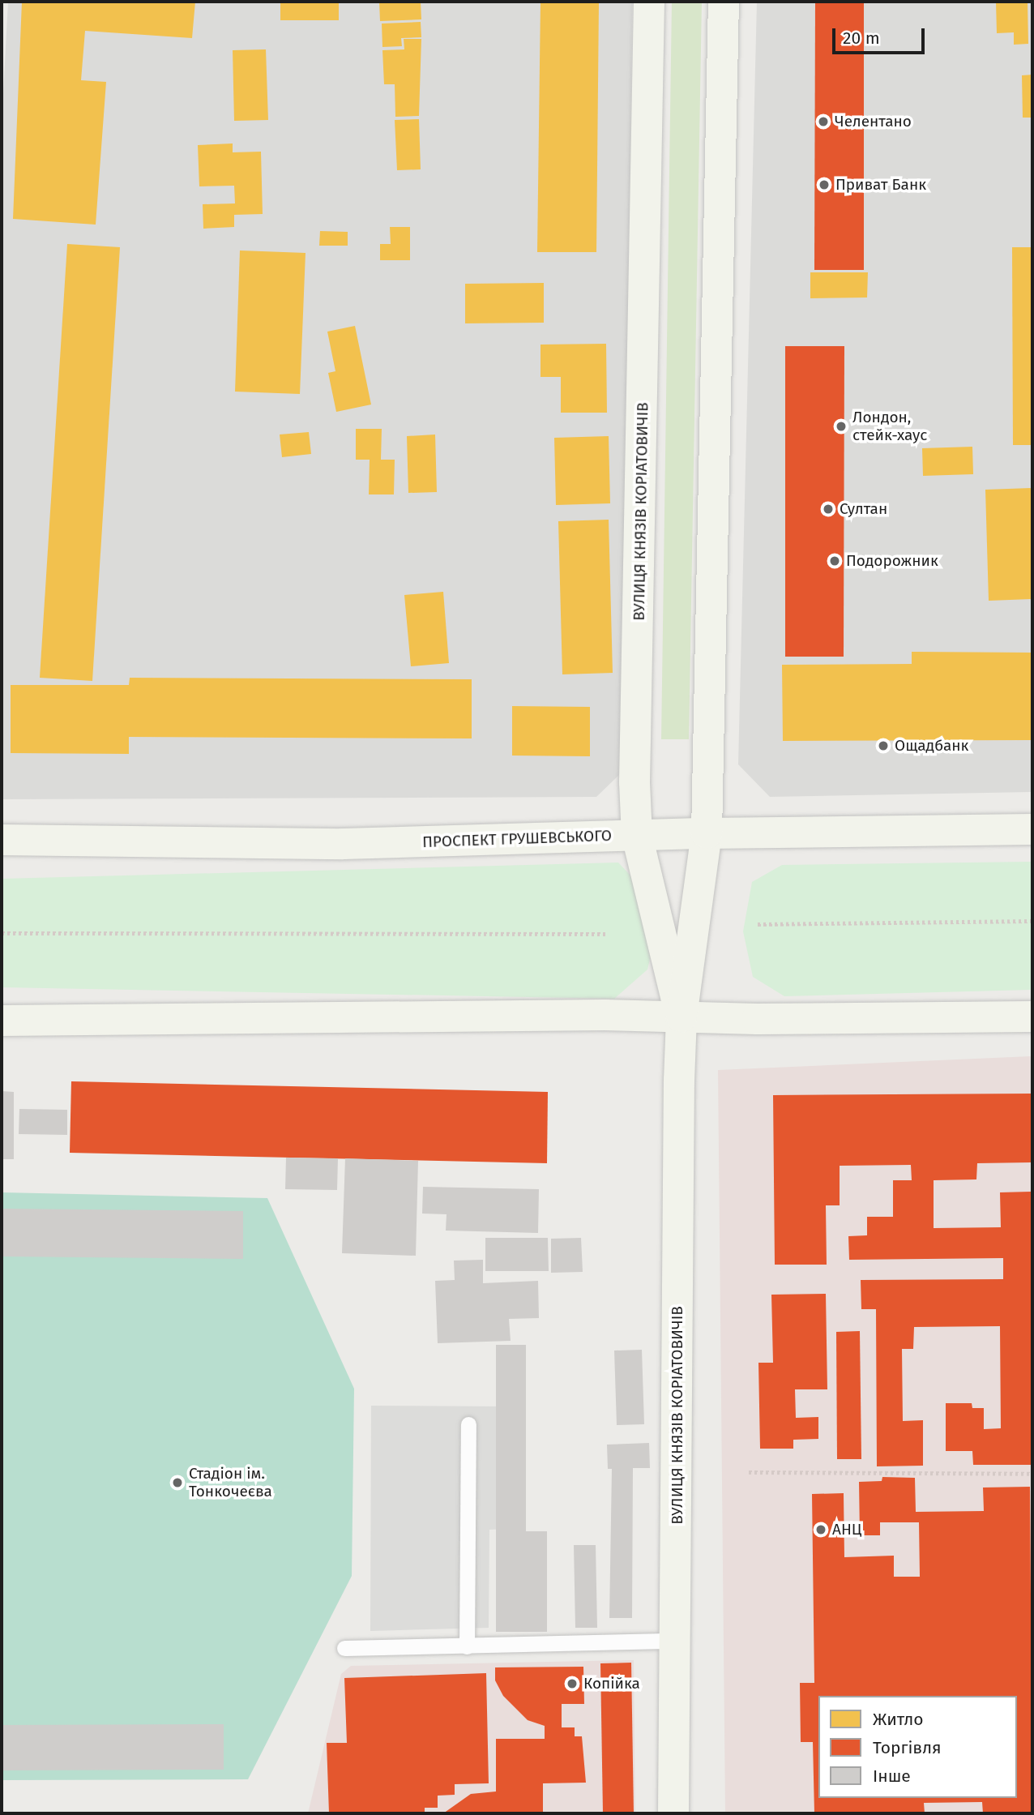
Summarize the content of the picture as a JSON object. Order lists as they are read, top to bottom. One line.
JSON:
{"streets":{"main road":["ВУЛИЦЯ КНЯЗІВ КОРІАТОВИЧІВ","ПРОСПЕКТ ГРУШЕВСЬКОГО"]},"crossings":[["ВУЛИЦЯ КНЯЗІВ КОРІАТОВИЧІВ","ПРОСПЕКТ ГРУШЕВСЬКОГО"]],"places":["Челентано","Приват Банк","Лондон, стейк-хаус","Султан","Подорожник","Ощадбанк","Стадіон ім. Тонкочеєва","АНЦ","Копійка"],"legend":["Житло","Торгівля","Інше"],"scale_bar":"20 m"}
